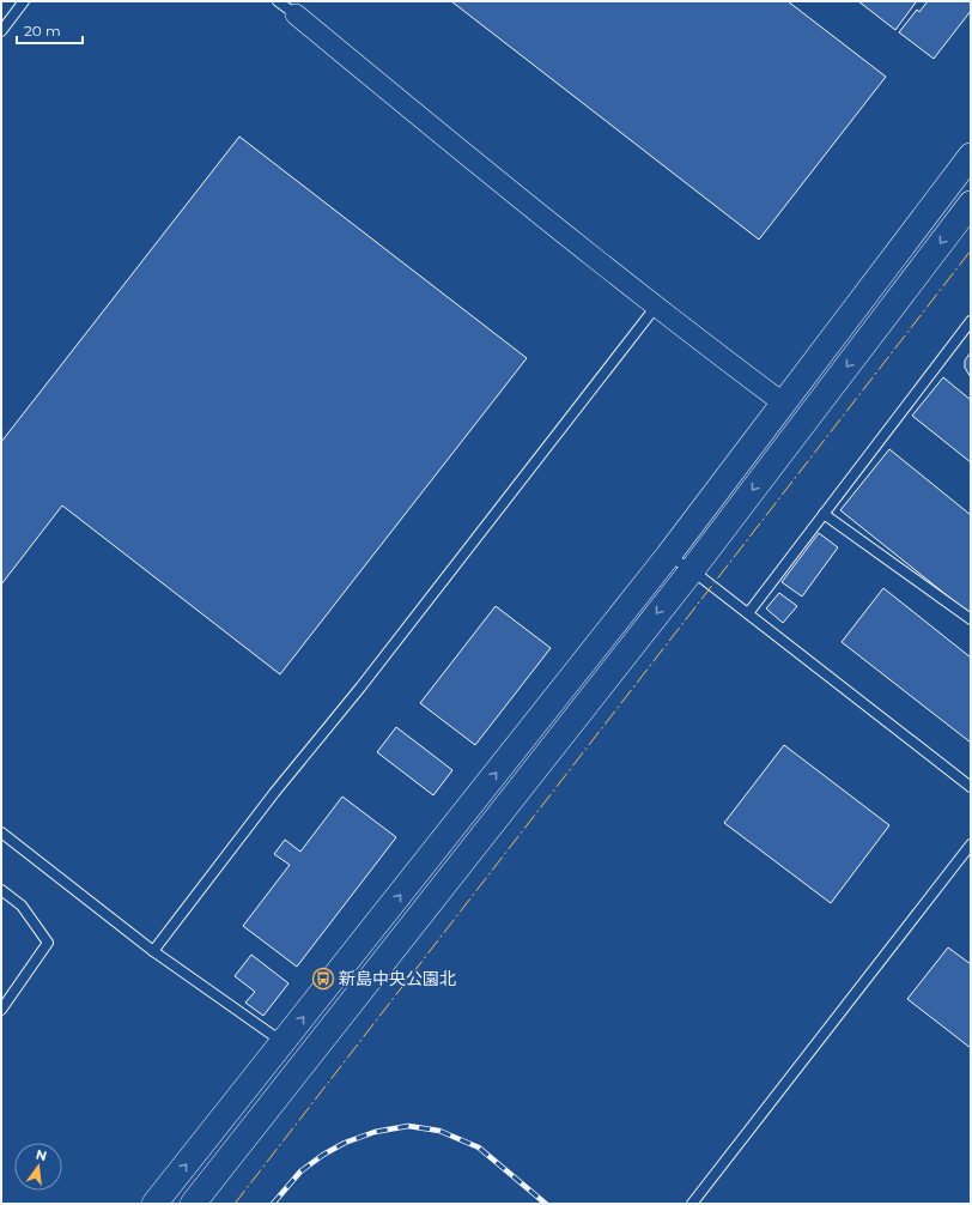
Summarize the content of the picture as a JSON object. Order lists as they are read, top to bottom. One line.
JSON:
{"places":{"bus stop":["新島中央公園北"]},"scale_bar":"20 m","north":"top"}
